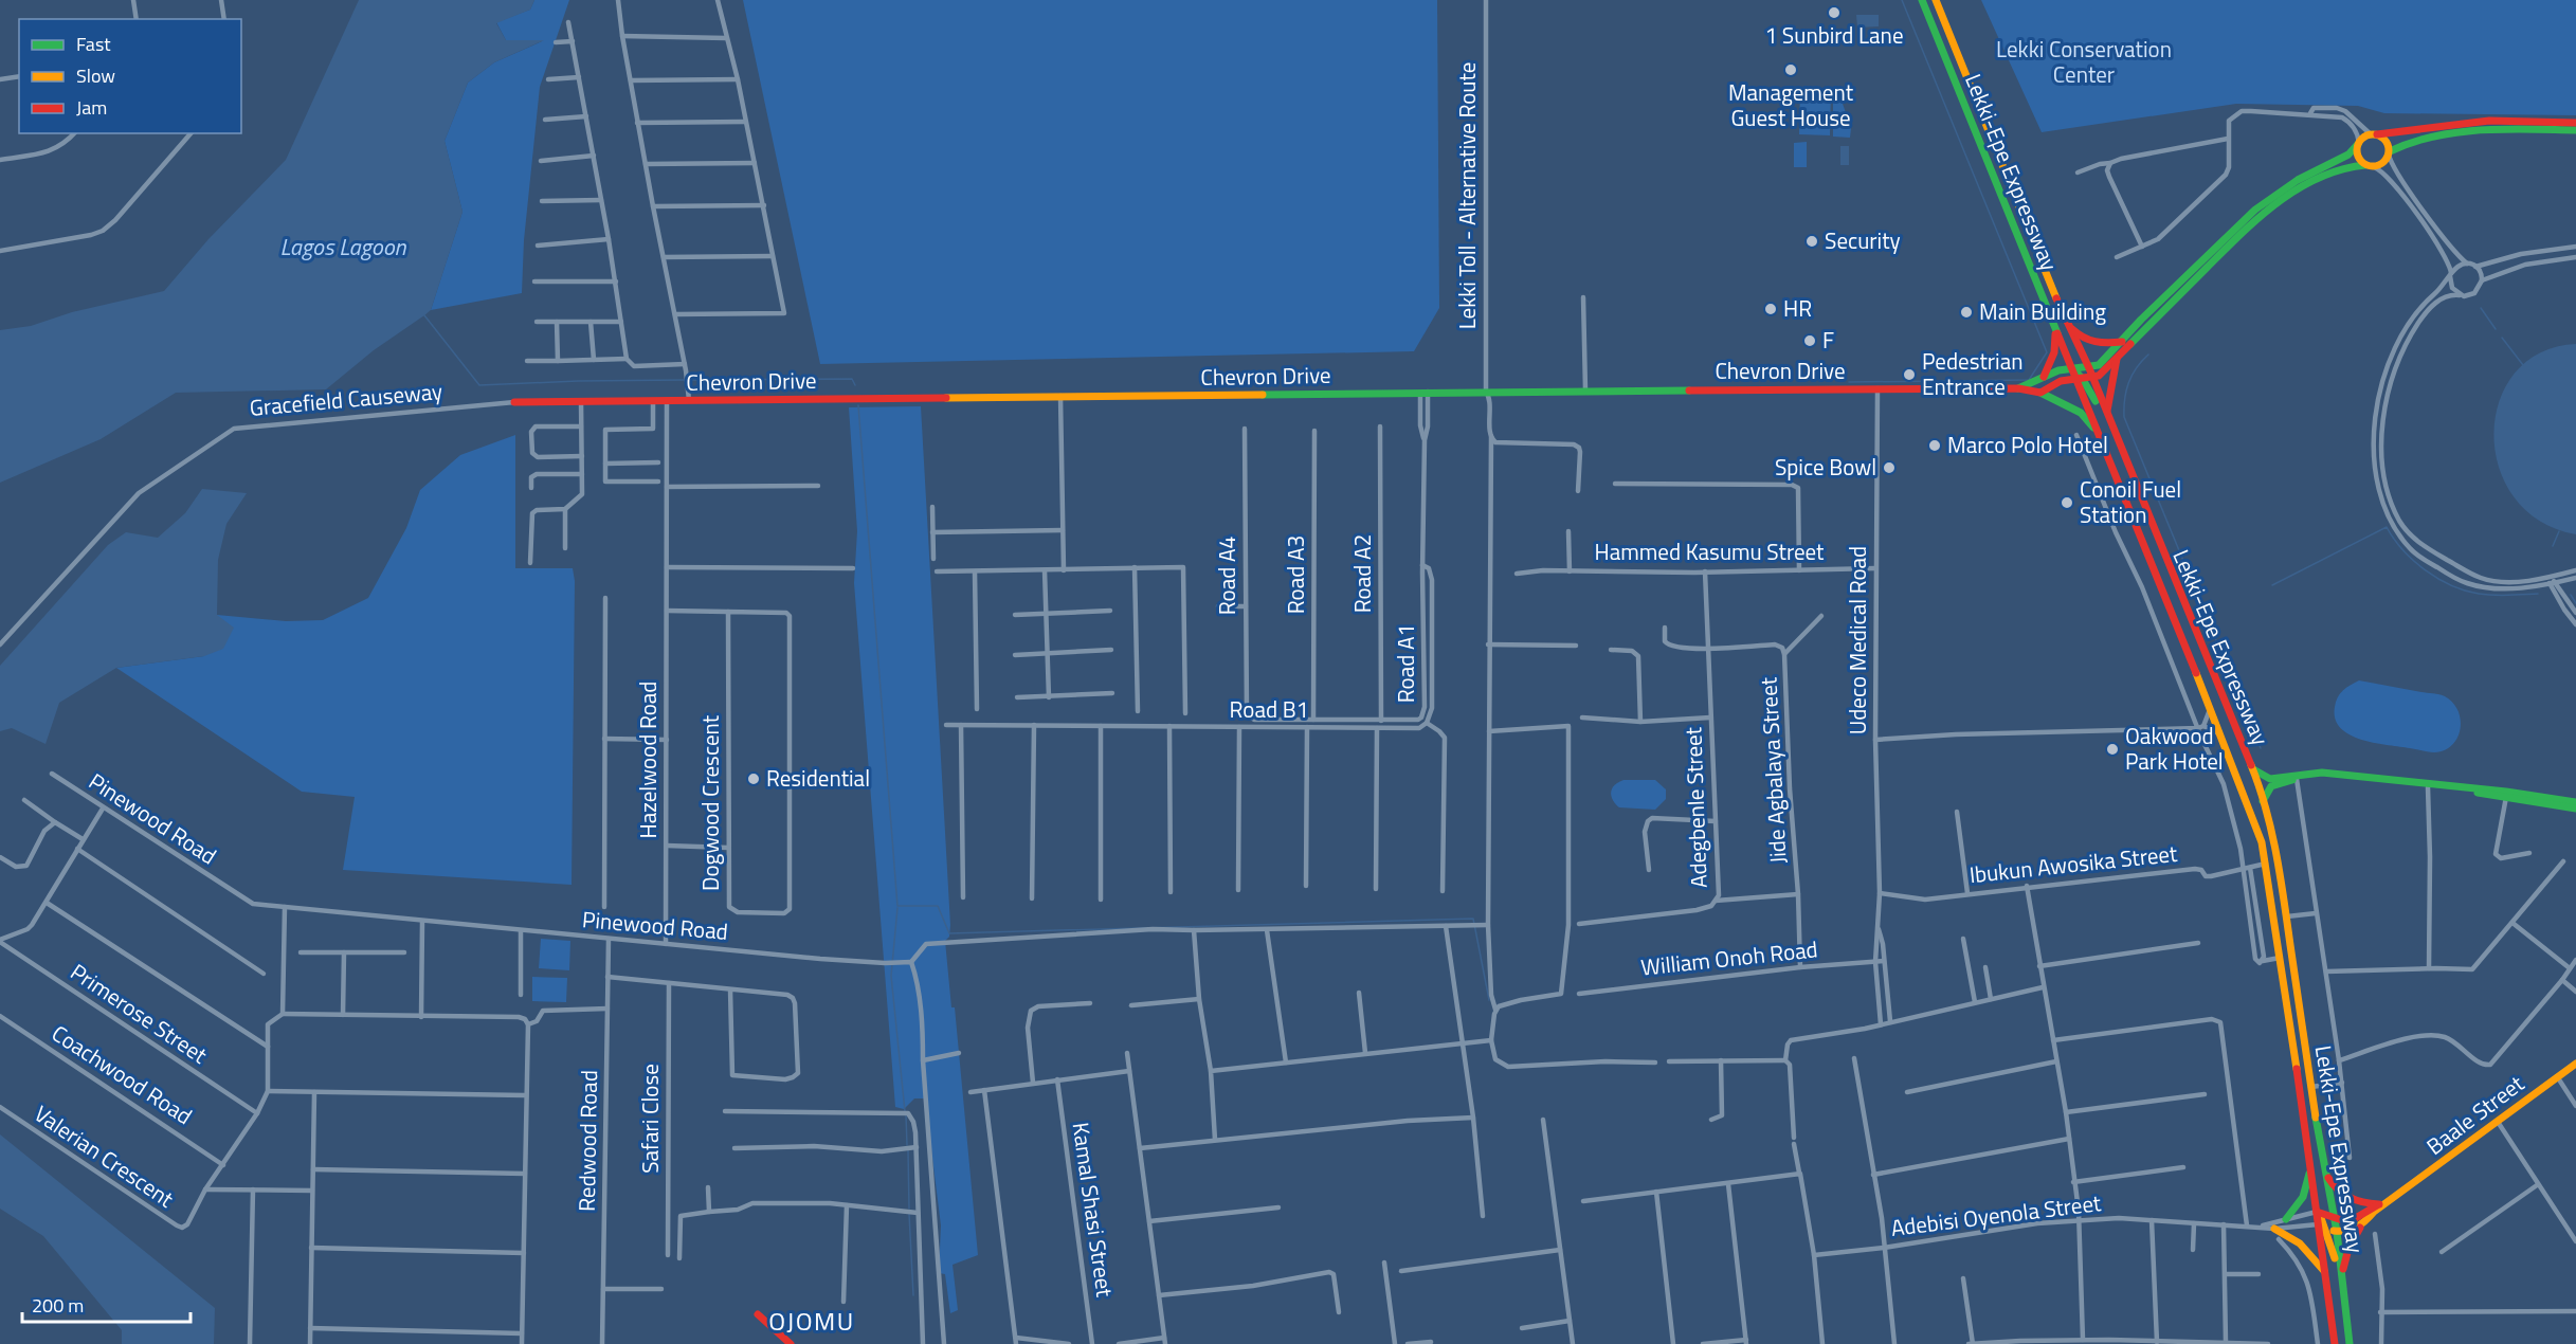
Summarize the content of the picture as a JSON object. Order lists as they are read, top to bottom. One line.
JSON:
{"streets":{"main road":["Lekki-Epe Expressway","Chevron Drive","Baale Street"],"street":["Lekki Toll - Alternative Route","Gracefield Causeway","Hammed Kasumu Street","Road A2","Road A3","Road A4","Udeco Medical Road","Road A1","Road B1","Hazelwood Road","Jide Agbalaya Street","Dogwood Crescent","Adegbenle Street","Pinewood Road","Ibukun Awosika Street","William Onoh Road","Primerose Street","Coachwood Road","Safari Close","Redwood Road","Valerian Crescent","Kamal Shasi Street","Adebisi Oyenola Street"]},"crossings":[["Lekki-Epe Expressway","Chevron Drive"],["Lekki-Epe Expressway","Ibukun Awosika Street"],["Lekki Toll - Alternative Route","Chevron Drive"],["Chevron Drive","Gracefield Causeway"],["Chevron Drive","Udeco Medical Road"],["Chevron Drive","Road A1"],["Chevron Drive","Hazelwood Road"],["Hammed Kasumu Street","Udeco Medical Road"],["Hammed Kasumu Street","Adegbenle Street"],["Road A2","Road A1"],["Road A3","Road A1"],["Road A4","Road A1"],["Udeco Medical Road","Ibukun Awosika Street"],["Hazelwood Road","Pinewood Road"],["Jide Agbalaya Street","Adegbenle Street"],["Jide Agbalaya Street","William Onoh Road"],["Pinewood Road","Redwood Road"],["Primerose Street","Valerian Crescent"],["Coachwood Road","Valerian Crescent"]],"districts":["OJOMU"],"water":["Lagos Lagoon"],"parks":["Lekki Conservation Center"],"places":["1 Sunbird Lane","Management Guest House","Security","HR","Main Building","F","Pedestrian Entrance","Marco Polo Hotel","Spice Bowl","Conoil Fuel Station","Oakwood Park Hotel","Residential"],"legend":["Fast","Slow","Jam"],"scale_bar":"200 m"}
